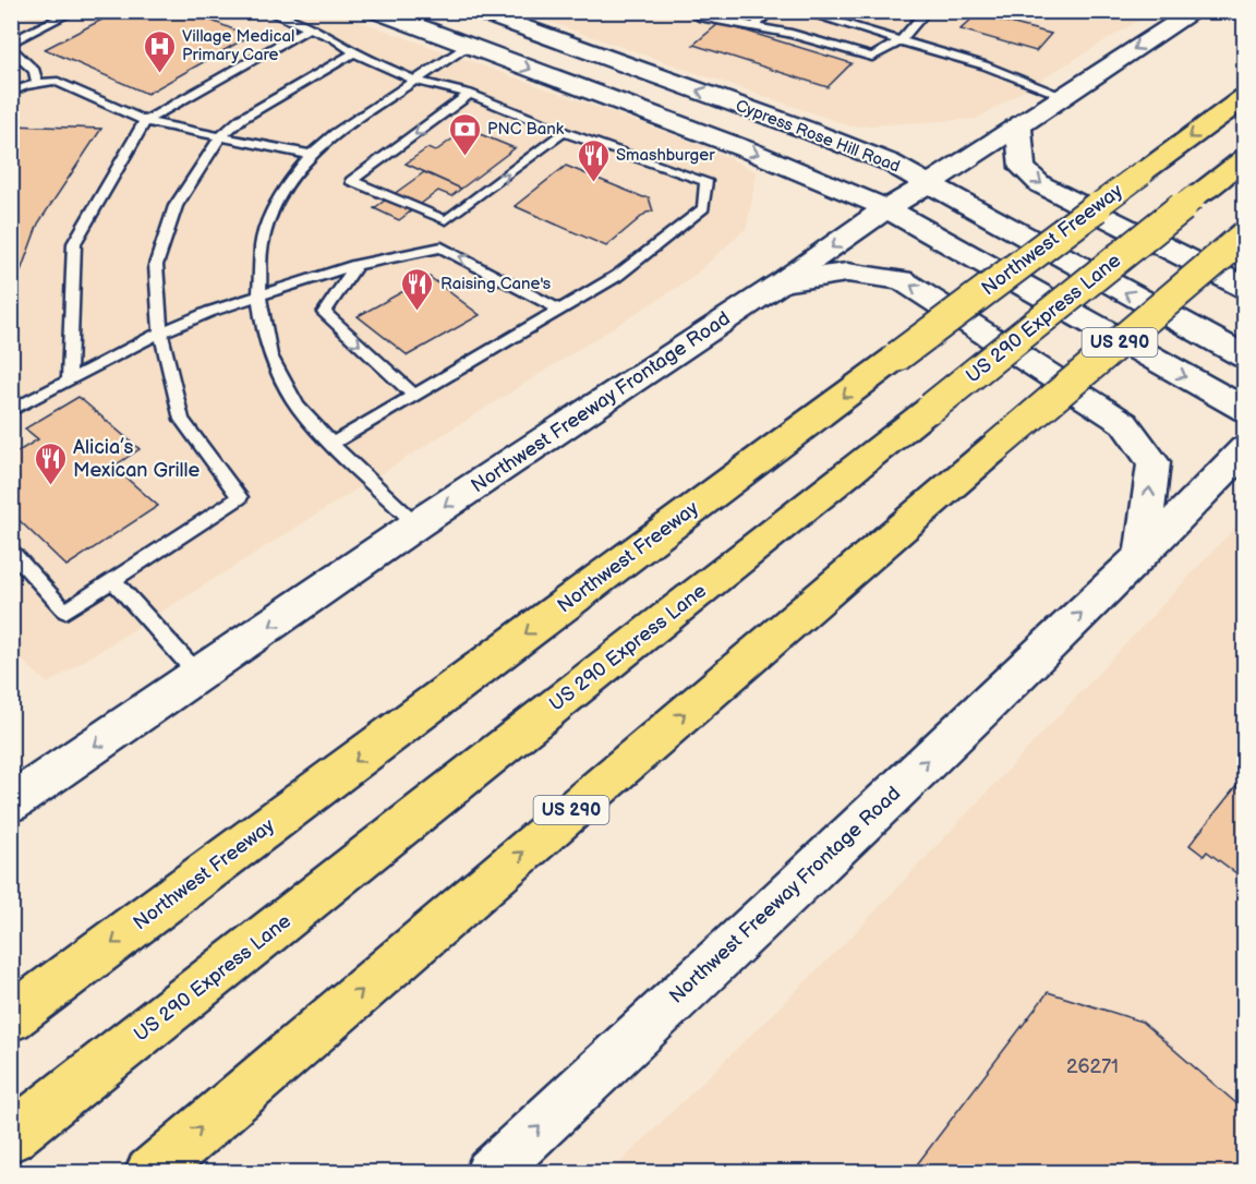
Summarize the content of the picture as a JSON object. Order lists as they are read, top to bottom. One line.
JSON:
{"streets":{"highway":["Northwest Freeway","US 290 Express Lane","US 290"],"main road":["Cypress Rose Hill Road","Northwest Freeway Frontage Road"]},"crossings":[["Cypress Rose Hill Road","Northwest Freeway Frontage Road"]],"places":{"hospital":["Village Medical Primary Care"],"bank":["PNC Bank"],"restaurant":["Smashburger","Raising Cane's","Alicia’s Mexican Grille"]},"house_numbers":["26271"]}
